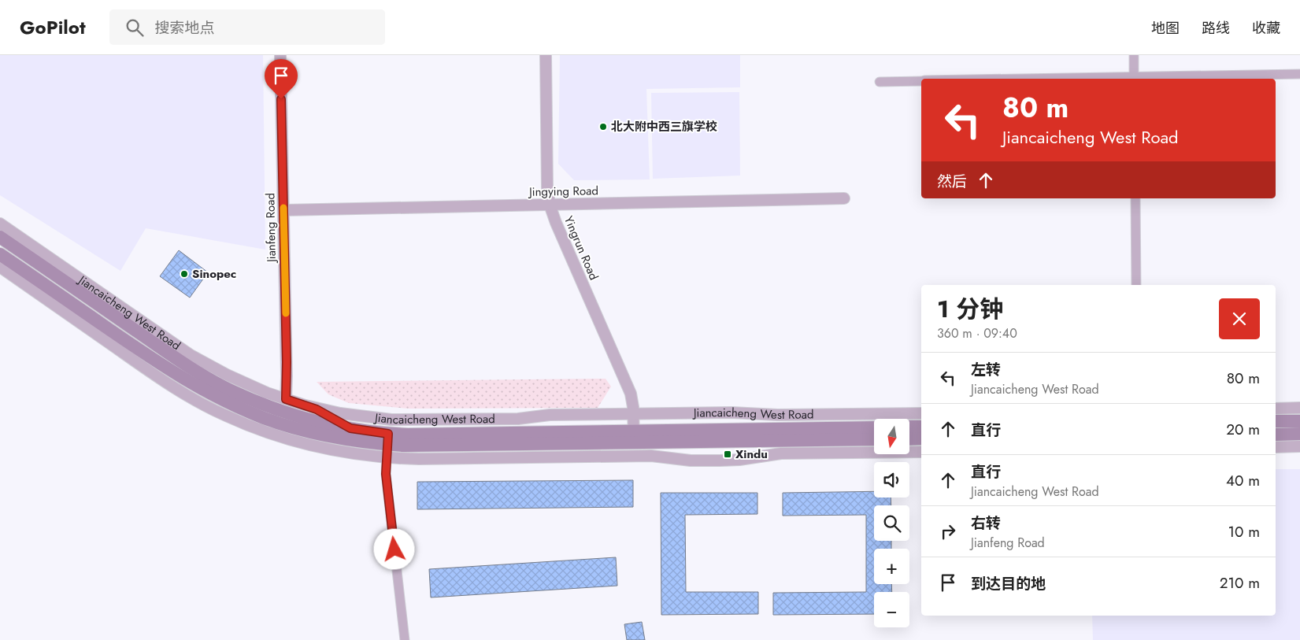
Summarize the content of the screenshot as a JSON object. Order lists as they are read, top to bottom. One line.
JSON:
{"streets":{"main road":["Jiancaicheng West Road"],"street":["Jingying Road","Jianfeng Road","Yingrun Road"]},"crossings":[["Jingying Road","Jianfeng Road"],["Jingying Road","Yingrun Road"],["Jianfeng Road","Jiancaicheng West Road"],["Yingrun Road","Jiancaicheng West Road"]],"places":{"other":["北大附中西三旗学校","Sinopec"],"transit":["Xindu"]},"north":"bottom","page":{"header":"GoPilot","search":"搜索地点","nav":["地图","路线","收藏"],"turn":["80 m","Jiancaicheng West Road"],"then":"然后","heading":["1 分钟","360 m · 09:40"],"list":[{"name":"左转","note":"Jiancaicheng West Road","value":"80 m"},{"name":"直行","value":"20 m"},{"name":"直行","note":"Jiancaicheng West Road","value":"40 m"},{"name":"右转","note":"Jianfeng Road","value":"10 m"},{"name":"到达目的地","value":"210 m"}],"map_buttons":["+","−"]}}
